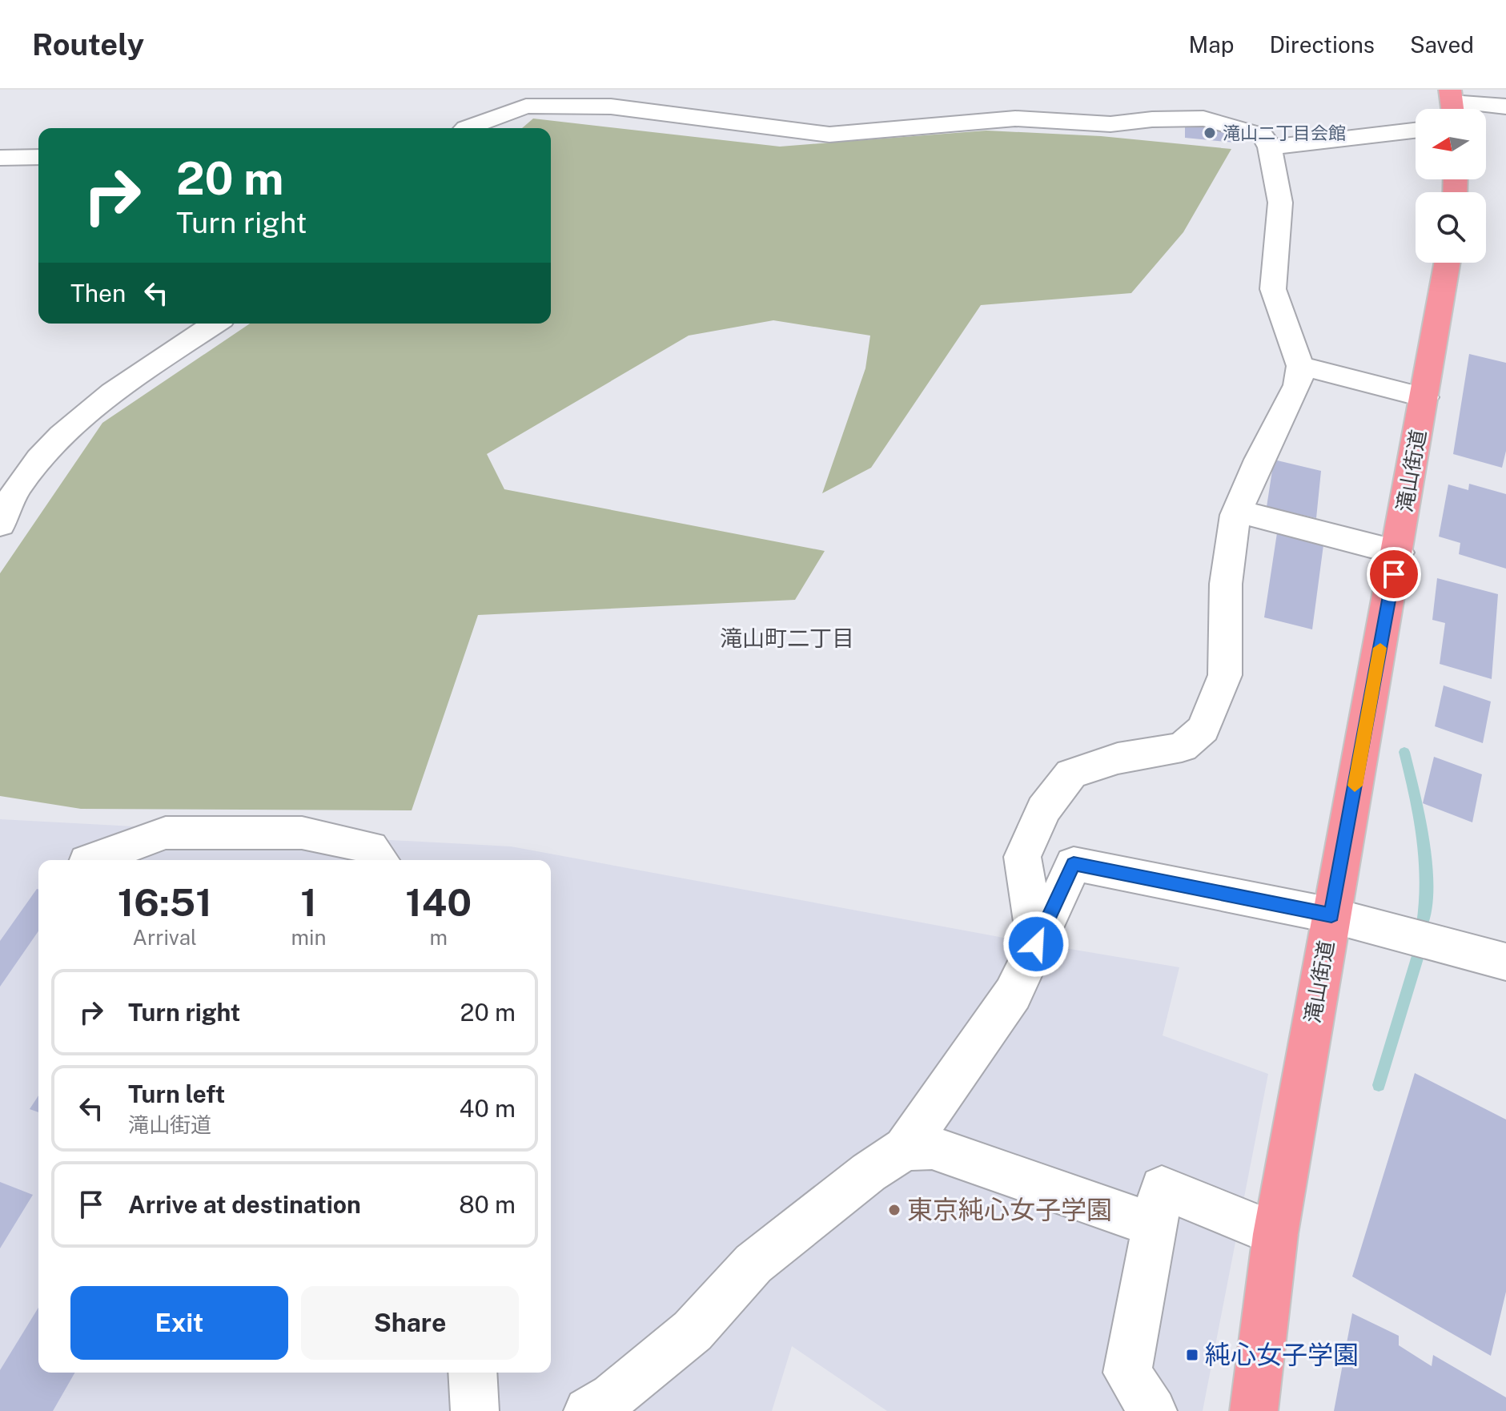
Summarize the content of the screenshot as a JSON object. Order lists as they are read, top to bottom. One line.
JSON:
{"streets":{"highway":["滝山街道"]},"districts":["滝山町二丁目"],"places":{"other":["滝山二丁目会館","東京純心女子学園"],"transit":["純心女子学園"]},"north":"left","page":{"header":"Routely","nav":["Map","Directions","Saved"],"turn":["20 m","Turn right"],"then":"Then","eta":["16:51","Arrival","1","min","140","m"],"list":[{"name":"Turn right","value":"20 m"},{"name":"Turn left","note":"滝山街道","value":"40 m"},{"name":"Arrive at destination","value":"80 m"}],"buttons":["Exit","Share"]}}
